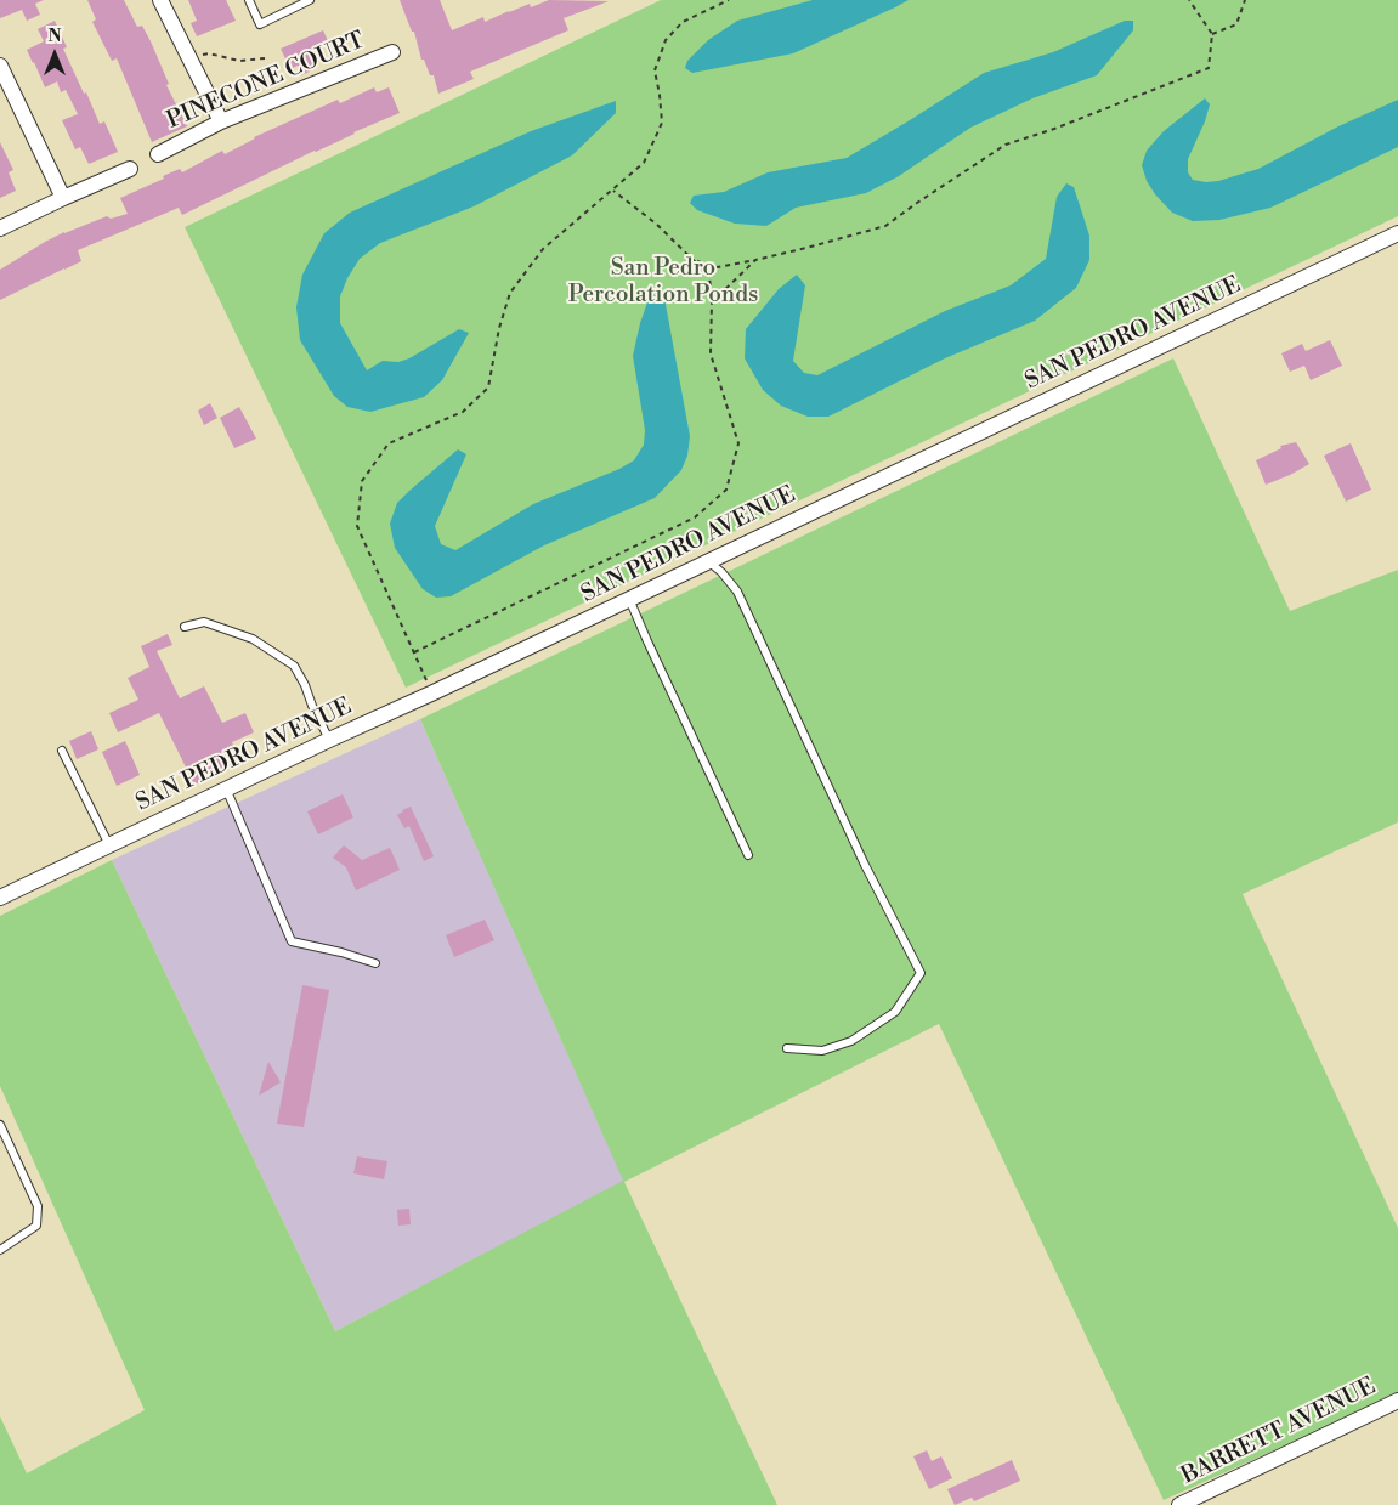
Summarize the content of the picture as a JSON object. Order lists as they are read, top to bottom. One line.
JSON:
{"streets":{"street":["PINECONE COURT","SAN PEDRO AVENUE","BARRETT AVENUE"]},"parks":["San Pedro Percolation Ponds"],"north":"top"}
